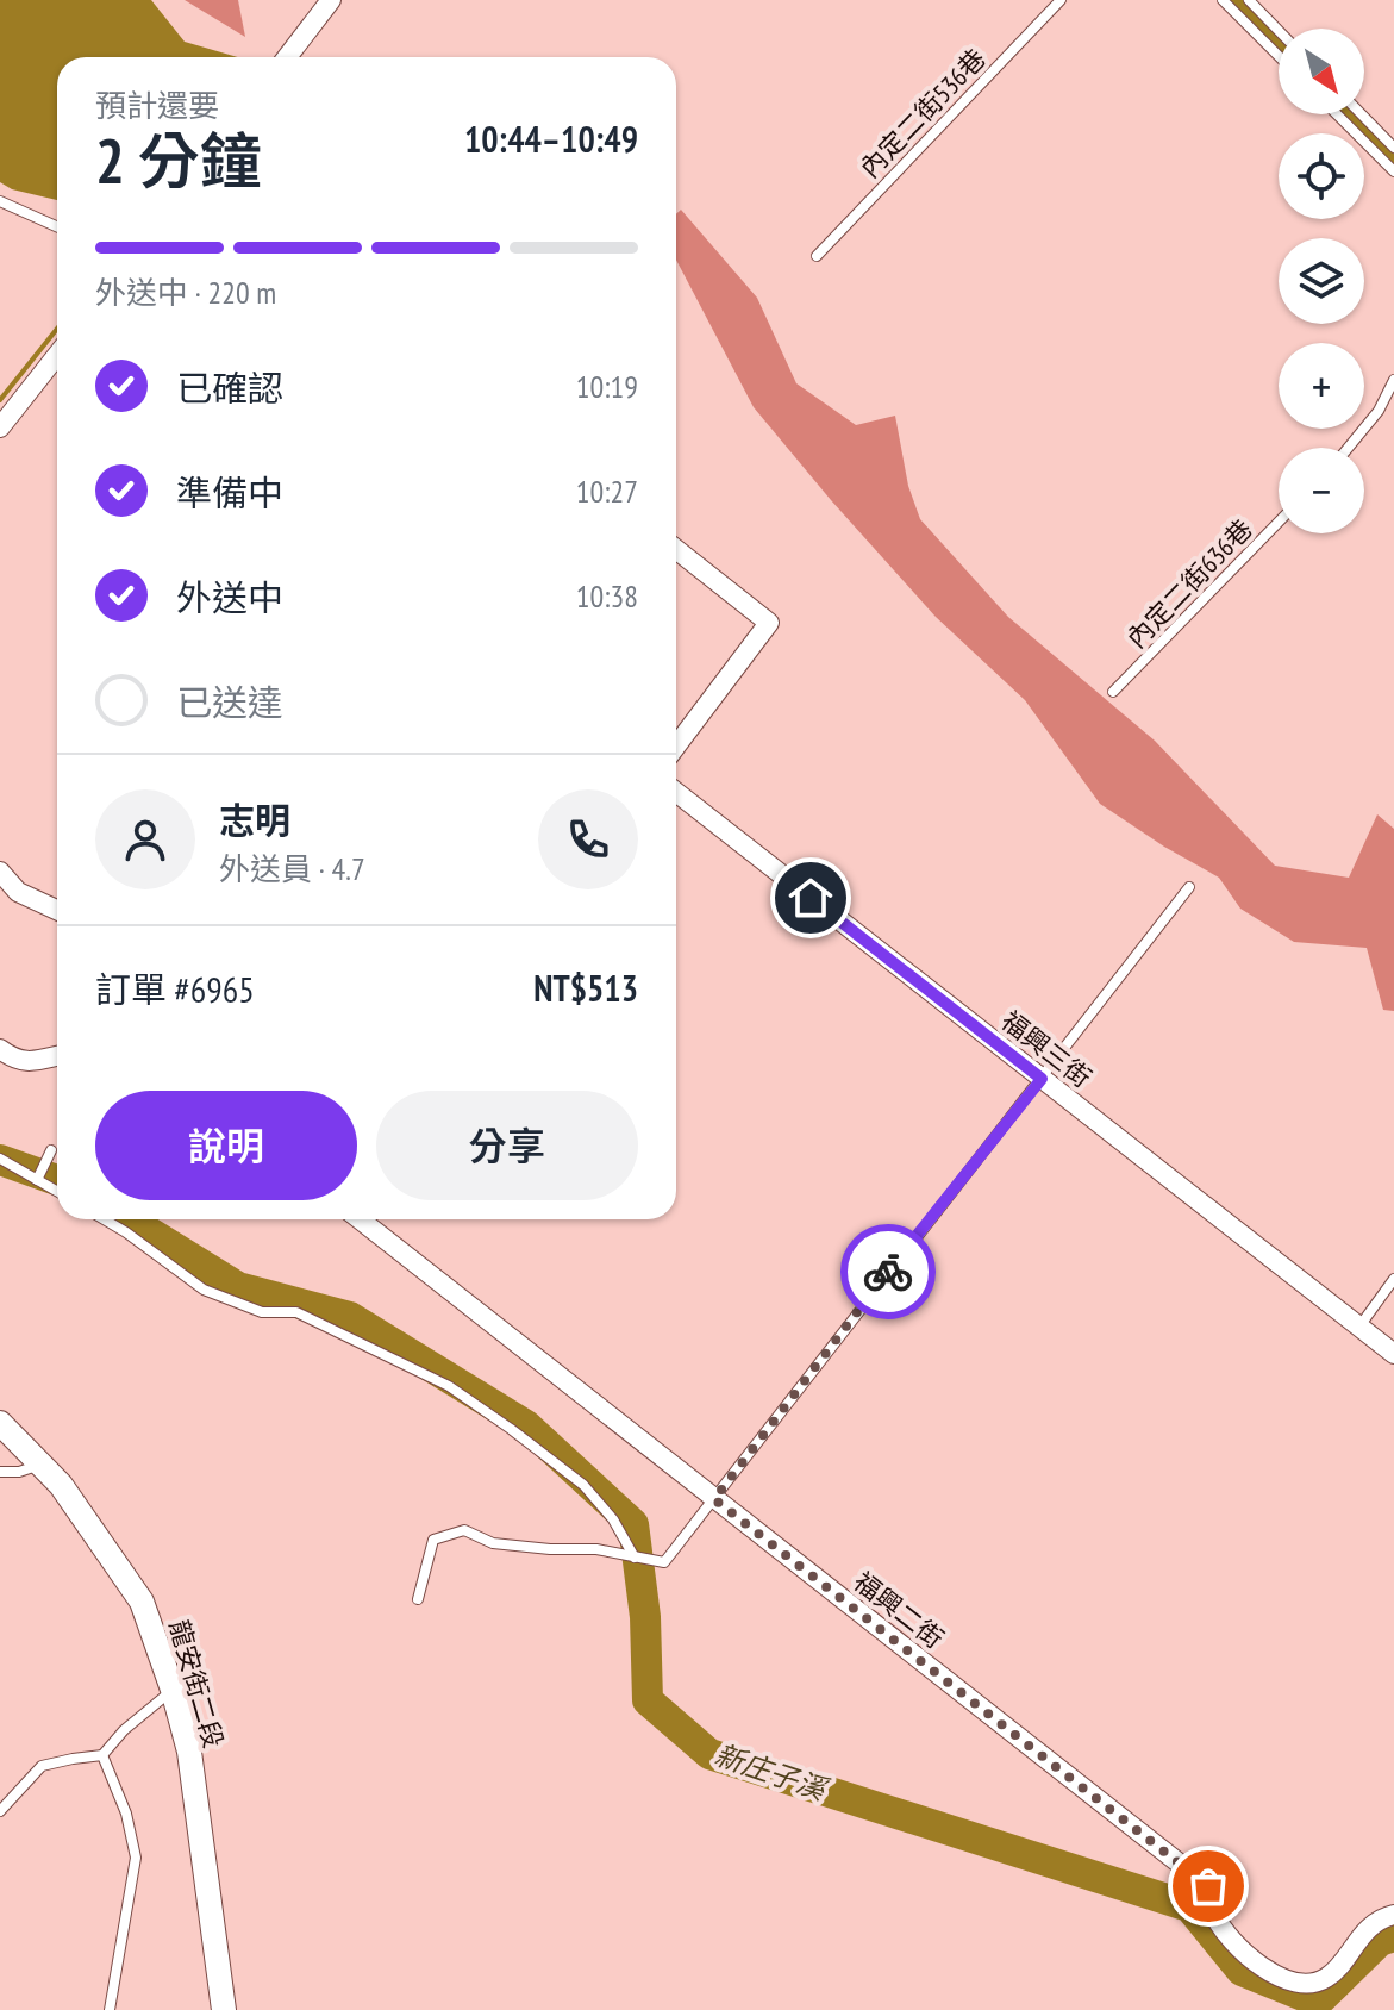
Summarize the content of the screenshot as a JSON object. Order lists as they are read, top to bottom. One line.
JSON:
{"streets":{"street":["福興三街","福興二街","龍安街二段"],"lane":["內定二街536巷","內定二街636巷"]},"water":["新庄子溪"],"north":"bottom right","page":{"map_buttons":["+","−"],"heading":["2 分鐘","預計還要","10:44–10:49"],"panel":["志明","外送員 · 4.7","訂單 #6965","NT$513"],"bar":"外送中 · 220 m","list":[["已確認","10:19"],["準備中","10:27"],["外送中","10:38"],"已送達"],"buttons":["說明","分享"]}}
